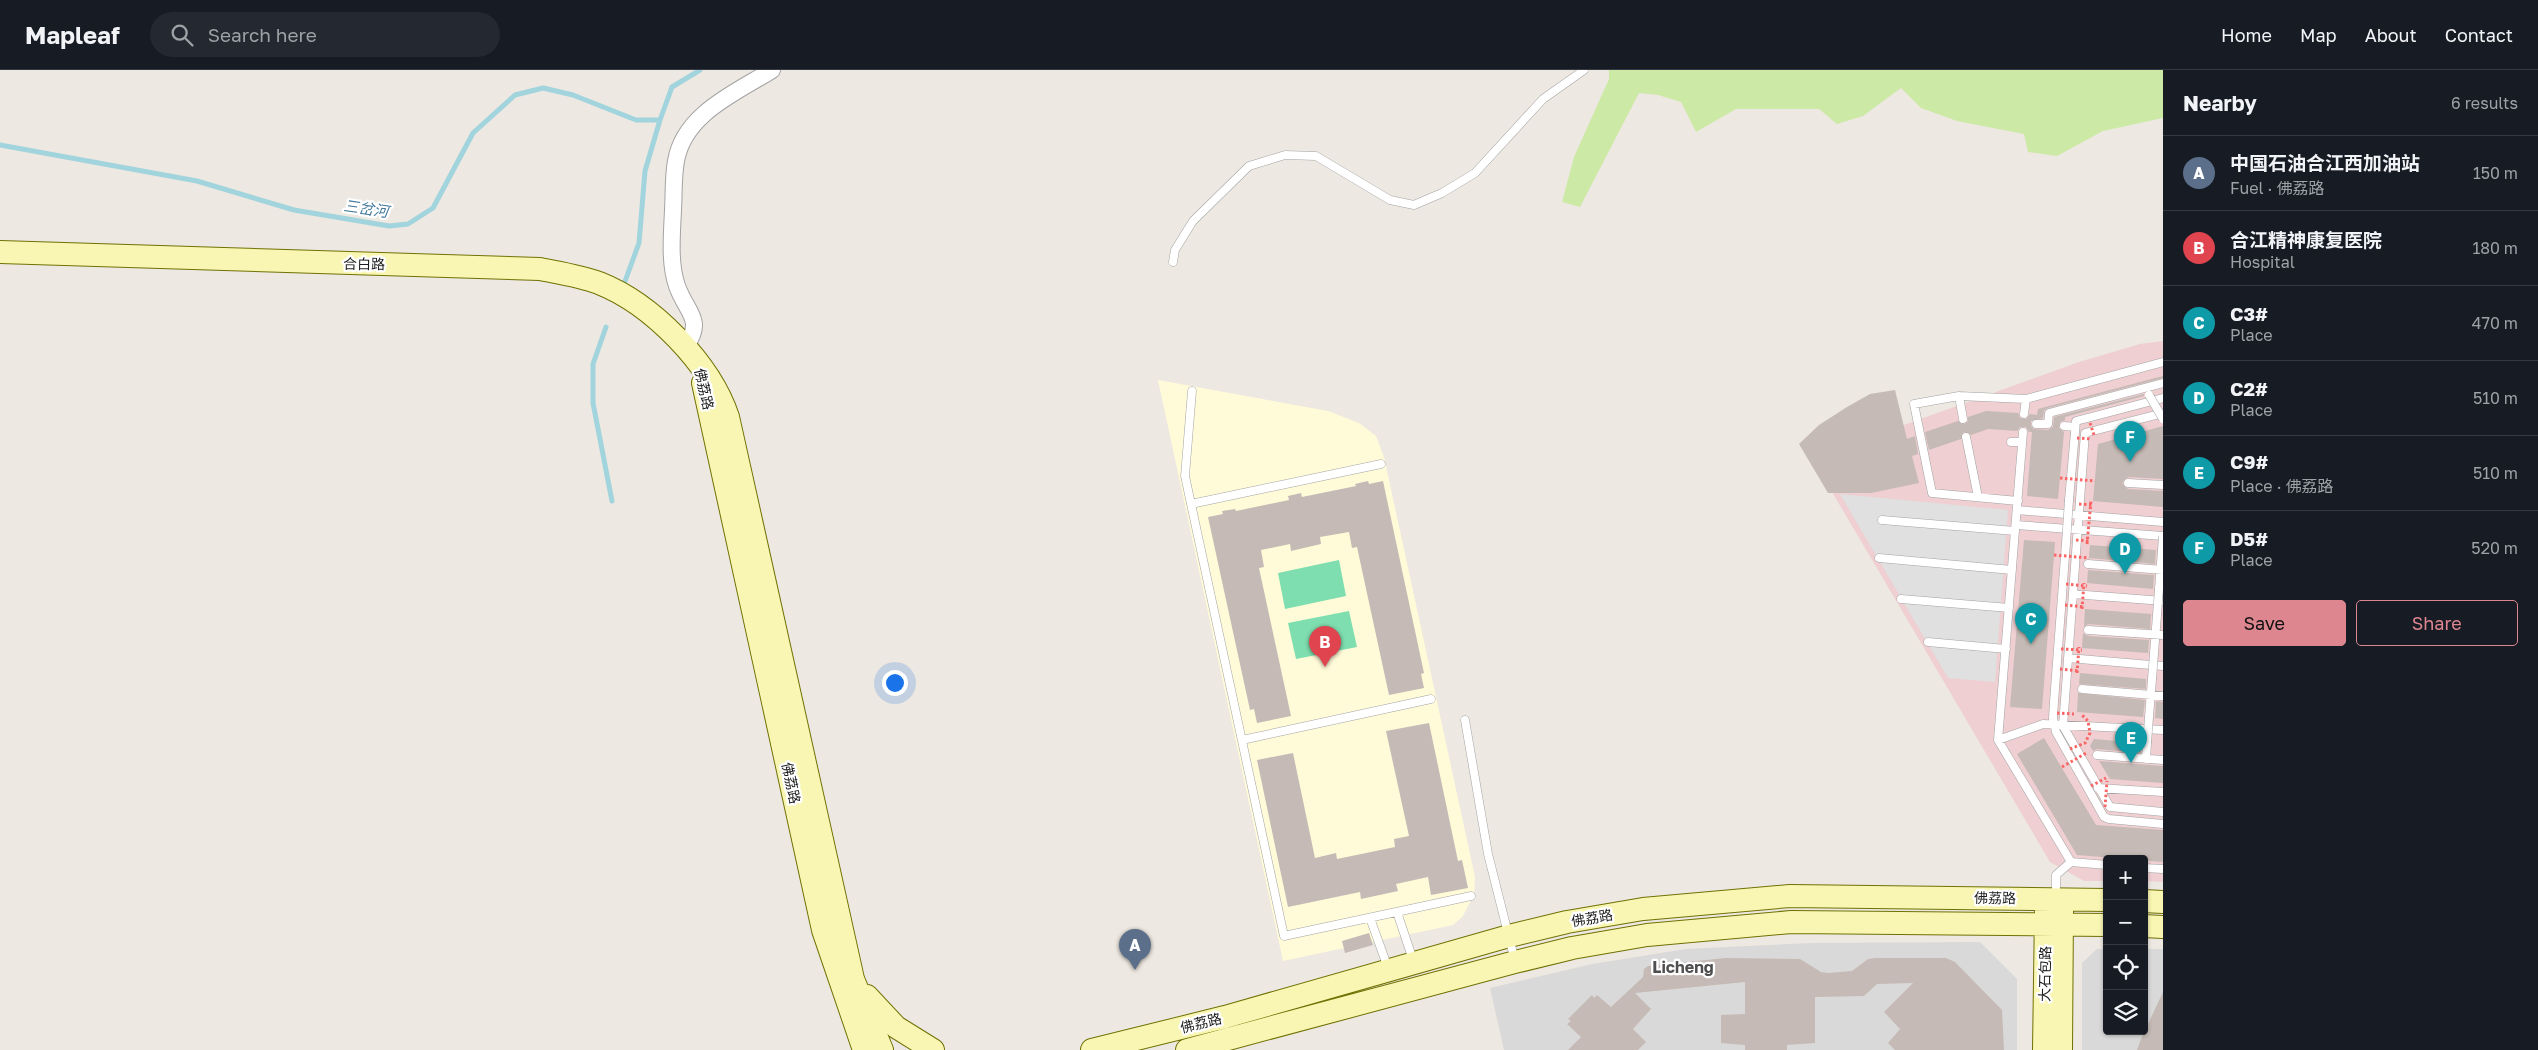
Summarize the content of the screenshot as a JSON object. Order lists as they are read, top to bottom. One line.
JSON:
{"streets":{"main road":["合白路","佛荔路","大石包路"]},"crossings":[["合白路","佛荔路"],["佛荔路","大石包路"]],"districts":["Licheng"],"water":["三岔河"],"page":{"header":"Mapleaf","search":"Search here","nav":["Home","Map","About","Contact"],"heading":["Nearby","6 results"],"list":[{"mark":"A","name":"中国石油合江西加油站","note":"Fuel · 佛荔路","value":"150 m"},{"mark":"B","name":"合江精神康复医院","note":"Hospital","value":"180 m"},{"mark":"C","name":"C3#","note":"Place","value":"470 m"},{"mark":"D","name":"C2#","note":"Place","value":"510 m"},{"mark":"E","name":"C9#","note":"Place · 佛荔路","value":"510 m"},{"mark":"F","name":"D5#","note":"Place","value":"520 m"}],"pins":["F","D","C","B","E","A"],"buttons":["Save","Share"],"map_buttons":["+","−"]}}
